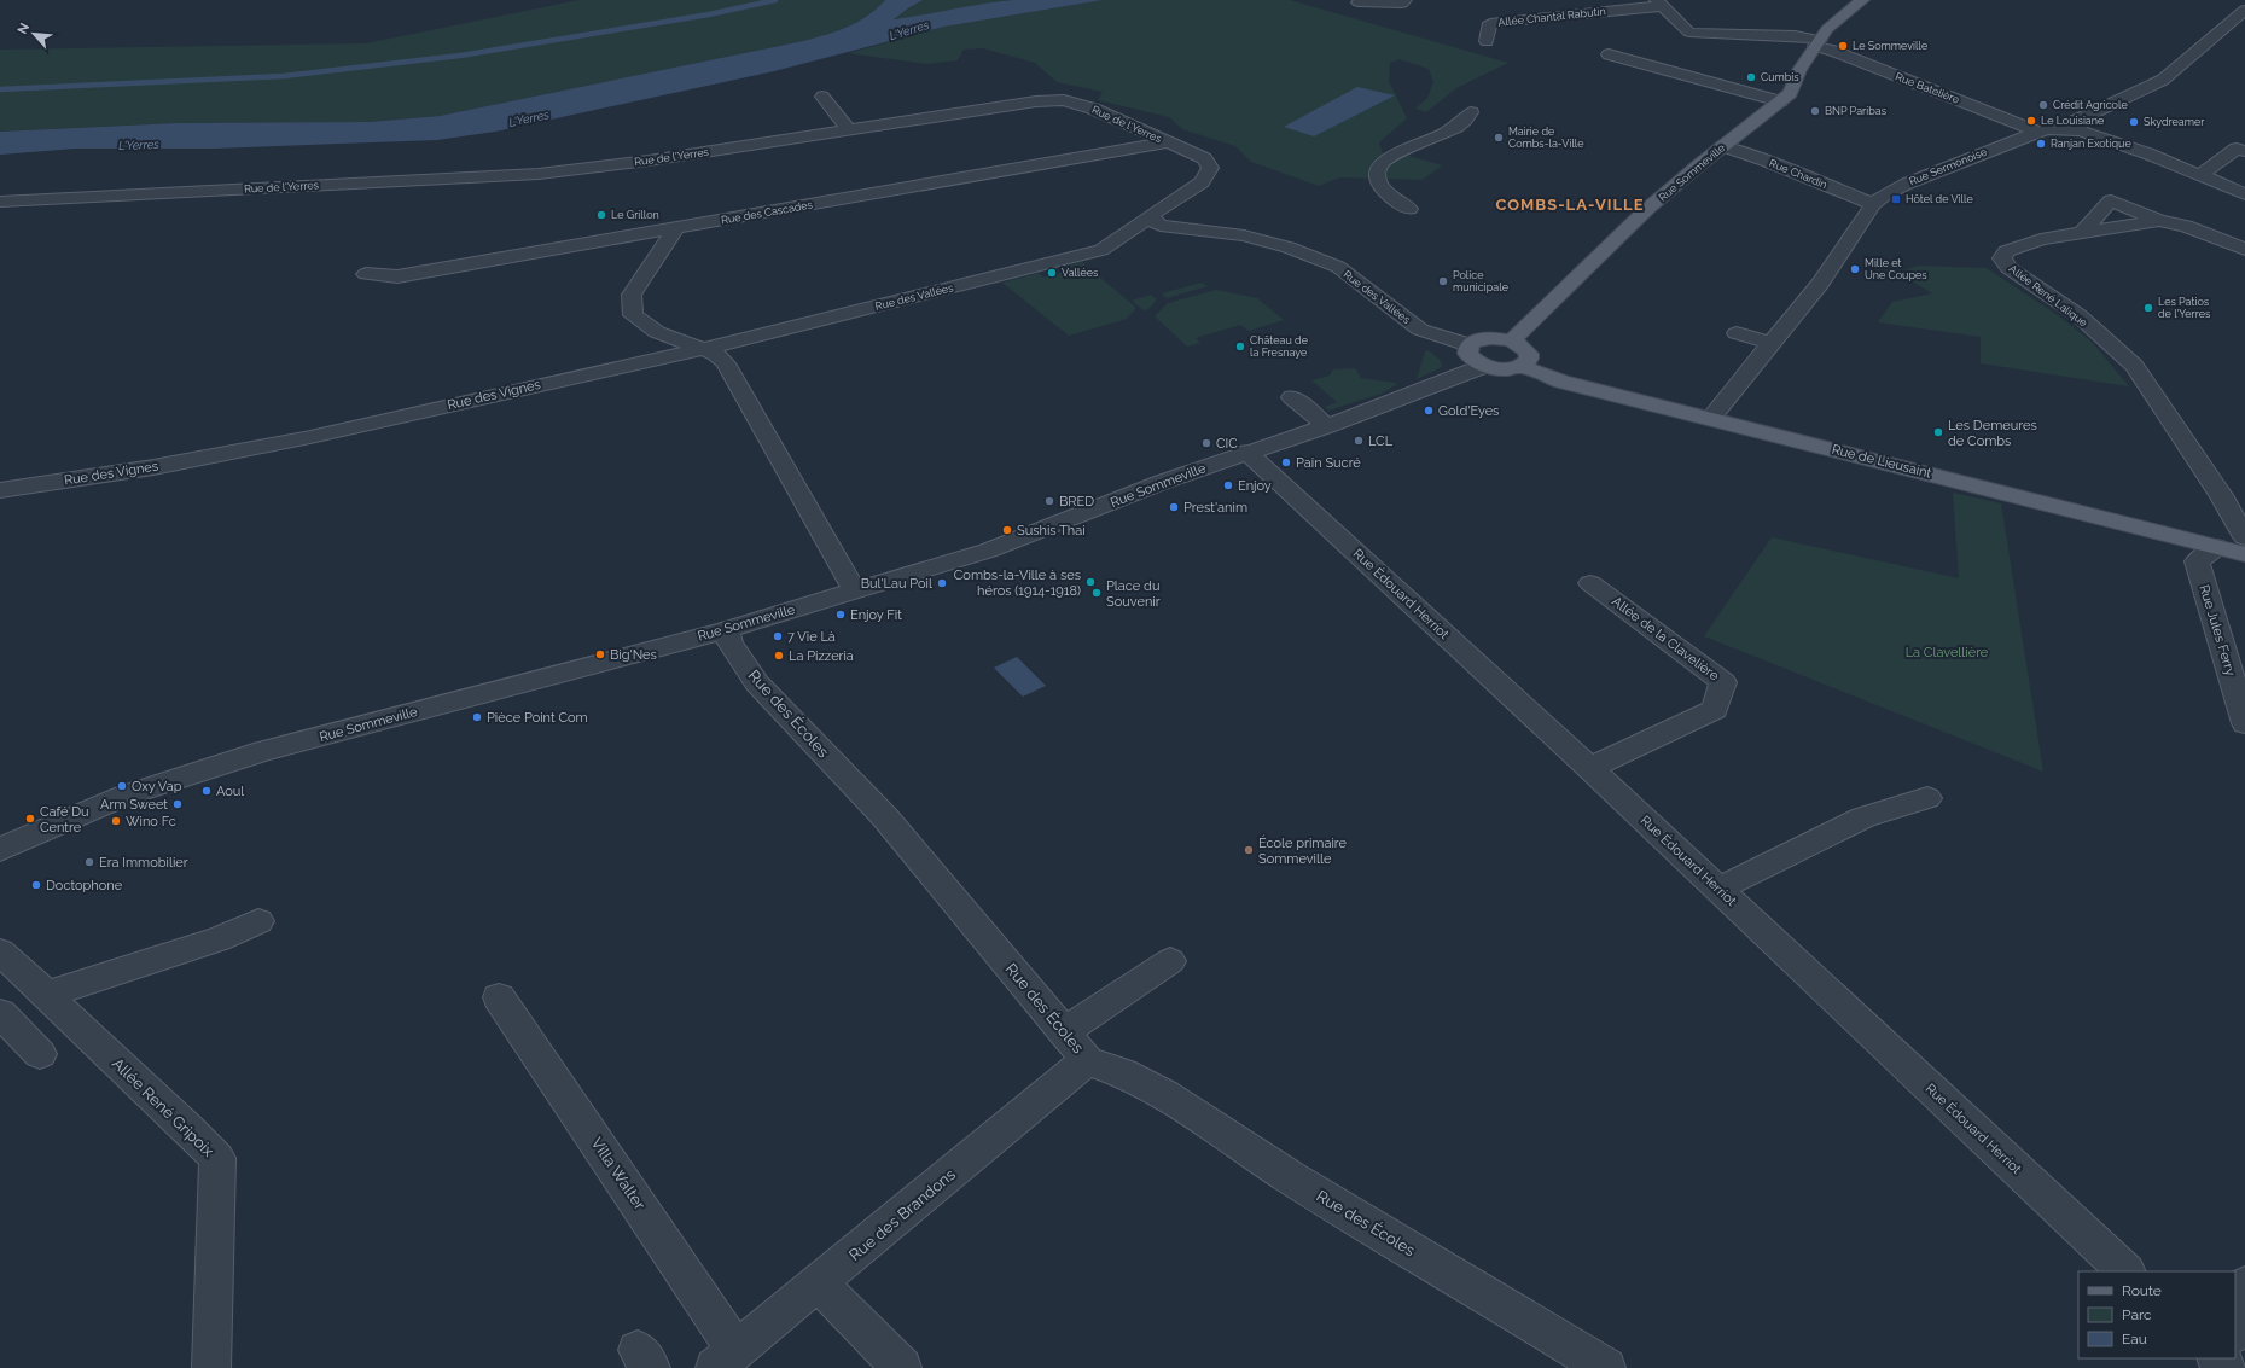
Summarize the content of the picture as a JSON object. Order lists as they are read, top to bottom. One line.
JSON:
{"streets":{"main road":["Rue Sommeville","Rue de Lieusaint"],"street":["Allée Chantal Rabutin","Rue Batelière","Rue de l'Yerres","Rue Sermonoise","Rue Chardin","Rue des Cascades","Allée René Lalique","Rue des Vallées","Rue des Vignes","Rue Édouard Herriot","Rue Jules Ferry","Allée de la Clavelière","Rue des Écoles","Allée René Gripoix","Villa Walter","Rue des Brandons"]},"crossings":[["Allée Chantal Rabutin","Rue Batelière"],["Rue Batelière","Rue Sermonoise"],["Rue Batelière","Rue Sommeville"],["Rue de l'Yerres","Rue des Cascades"],["Rue de l'Yerres","Rue des Vallées"],["Rue Sermonoise","Rue Chardin"],["Rue Sermonoise","Rue de Lieusaint"],["Rue Sommeville","Rue Chardin"],["Rue Sommeville","Rue Édouard Herriot"],["Rue Sommeville","Rue des Écoles"],["Rue des Vallées","Rue des Vignes"],["Rue de Lieusaint","Rue Jules Ferry"],["Rue Édouard Herriot","Allée de la Clavelière"],["Rue des Écoles","Rue des Brandons"],["Villa Walter","Rue des Brandons"]],"districts":["COMBS-LA-VILLE"],"water":["L'Yerres"],"parks":["La Clavellière"],"places":{"other":["Le Sommeville","Cumbis","Crédit Agricole","BNP Paribas","Le Louisiane","Skydreamer","Mairie de Combs-la-Ville","Ranjan Exotique","Le Grillon","Mille et Une Coupes","Vallées","Police municipale","Les Patios de l'Yerres","Château de la Fresnaye","Gold'Eyes","Les Demeures de Combs","LCL","CIC","Pain Sucré","Enjoy","BRED","Prest'anim","Sushis Thai","Combs-la-Ville à ses héros (1914-1918)","Bul'Lau Poil","Place du Souvenir","Enjoy Fit","7 Vie Là","Big'Nes","La Pizzeria","Pièce Point Com","Oxy Vap","Aoul","Arm Sweet","Café Du Centre","Wino Fc","École primaire Sommeville","Era Immobilier","Doctophone"],"transit":["Hôtel de Ville"]},"legend":["Route","Parc","Eau"],"north":"top left"}
